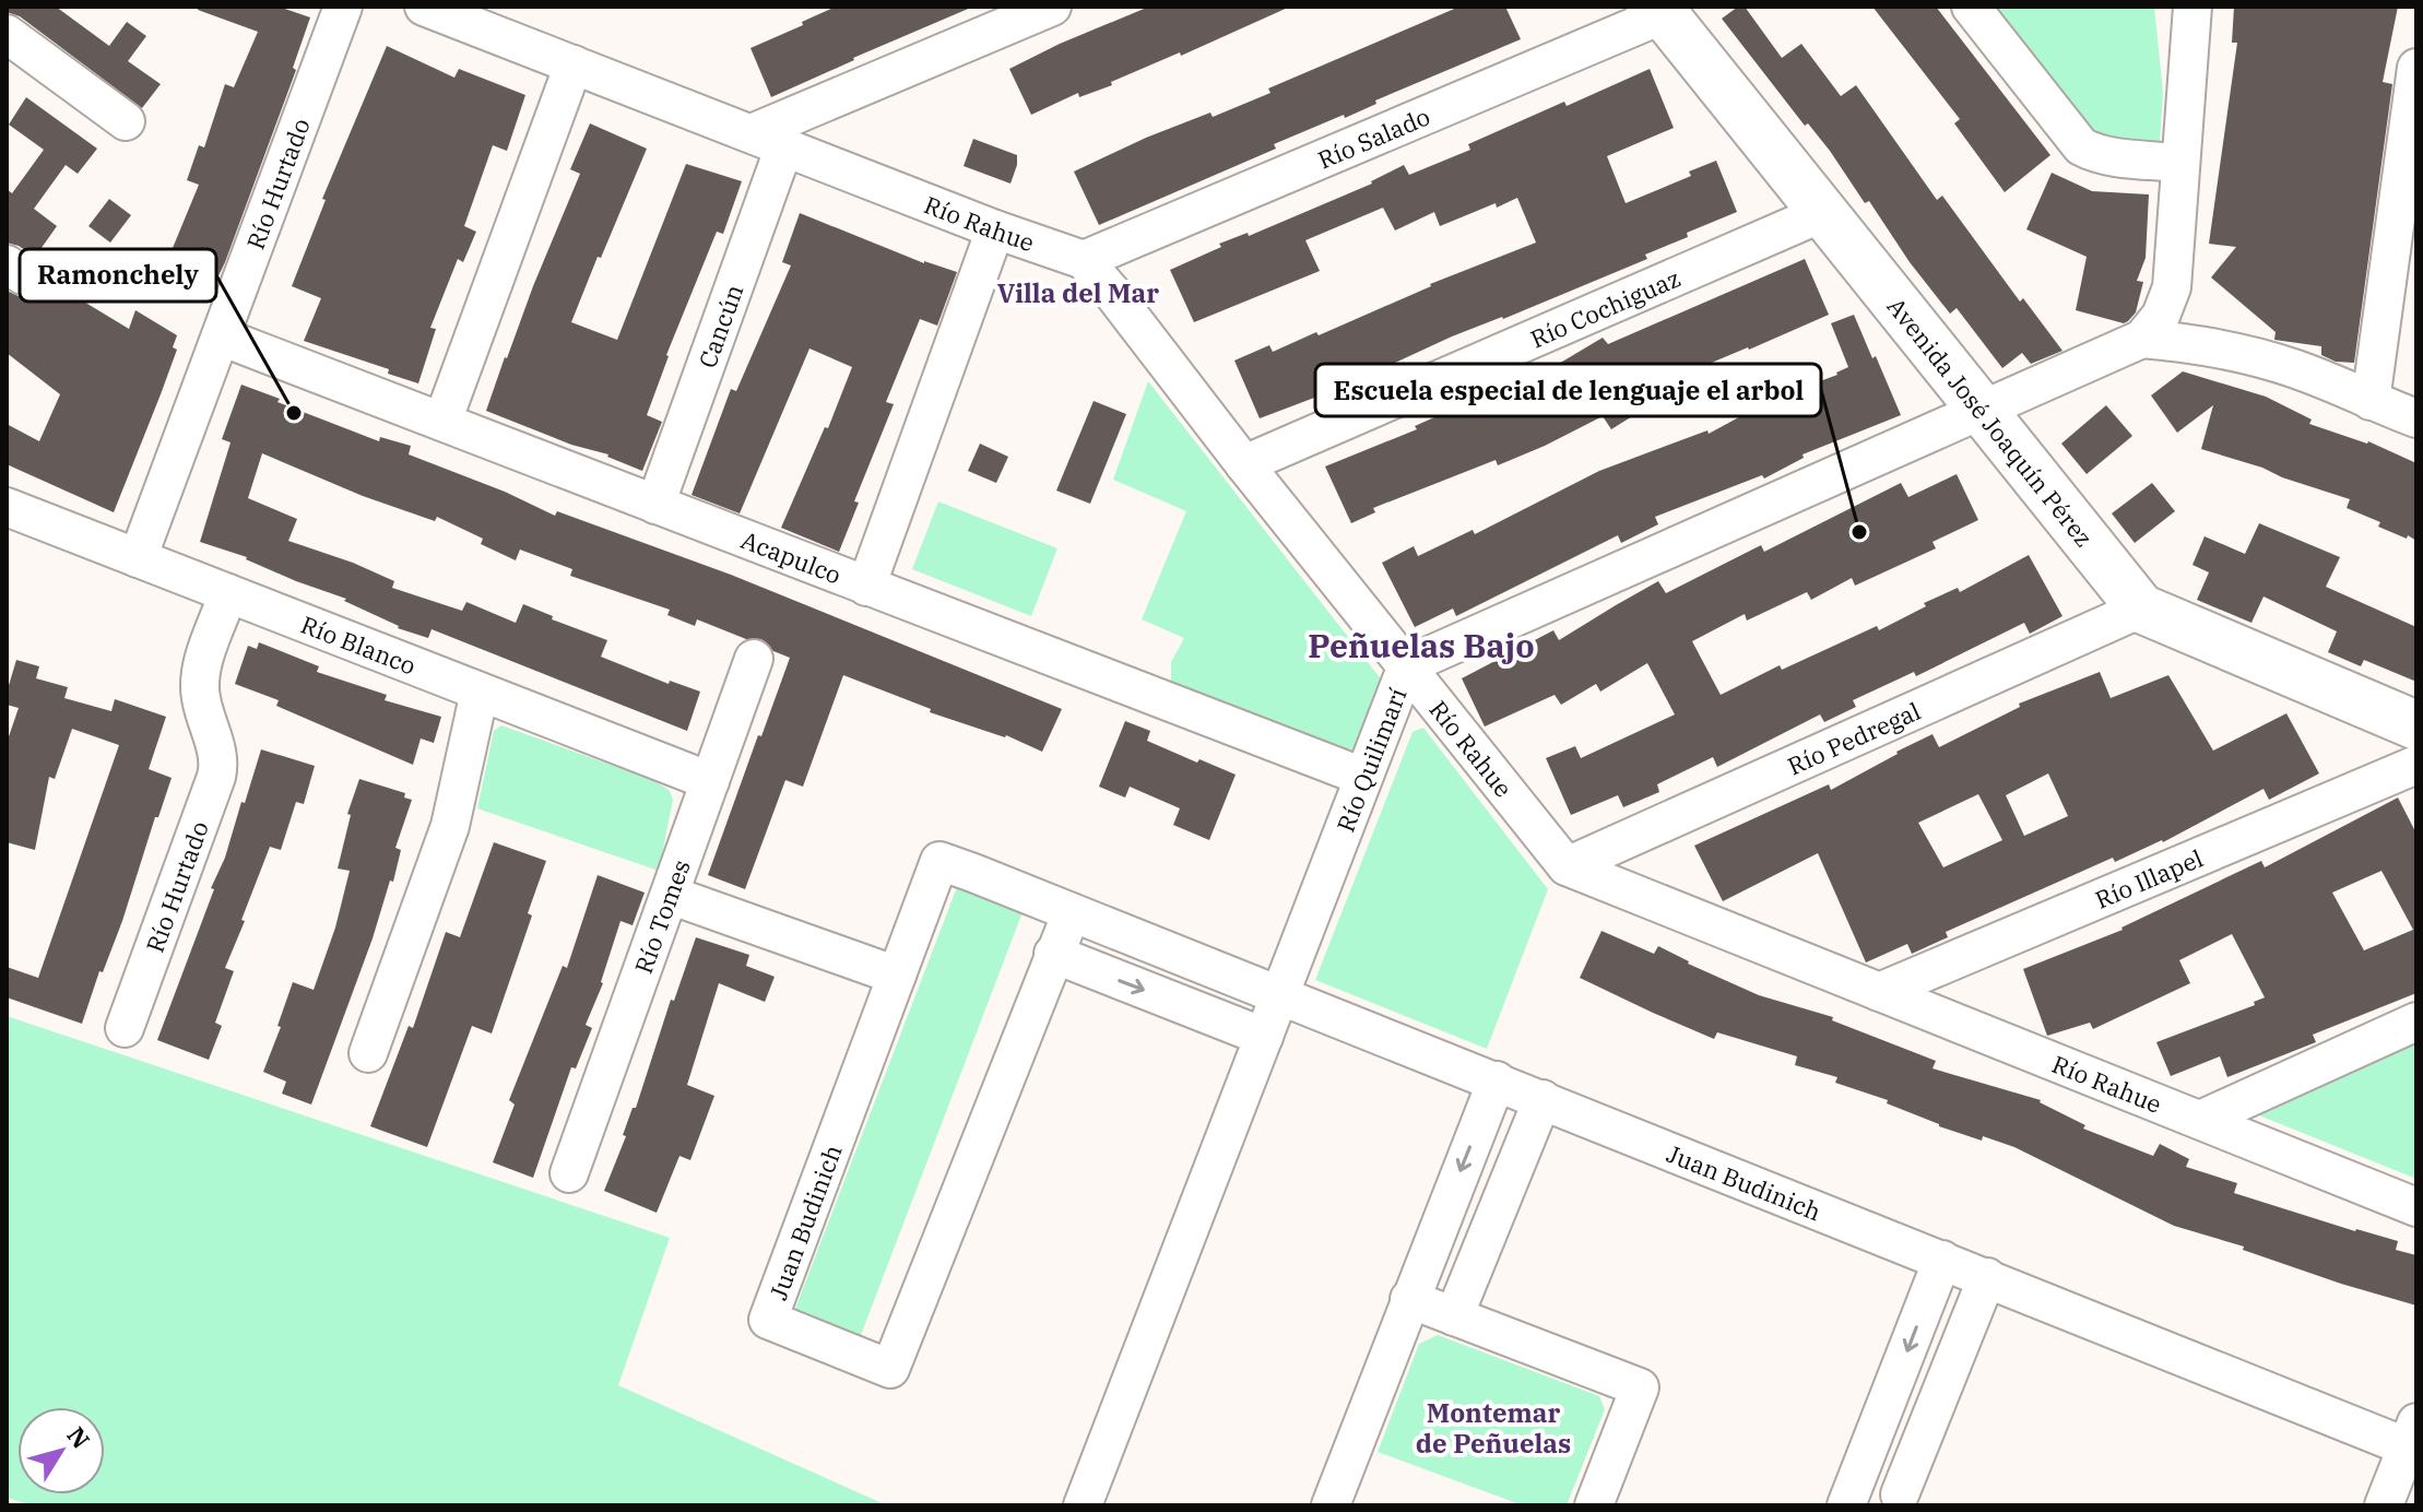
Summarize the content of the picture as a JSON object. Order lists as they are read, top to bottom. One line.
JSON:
{"streets":{"main road":["Avenida José Joaquín Pérez"],"street":["Río Salado","Río Hurtado","Río Rahue","Río Cochiguaz","Cancún","Acapulco","Río Blanco","Río Pedregal","Río Quilimarí","Río Illapel","Río Tomes","Juan Budinich"]},"crossings":[["Río Salado","Río Rahue"],["Río Salado","Avenida José Joaquín Pérez"],["Río Hurtado","Acapulco"],["Río Hurtado","Río Blanco"],["Río Rahue","Río Cochiguaz"],["Río Rahue","Cancún"],["Río Rahue","Río Pedregal"],["Río Rahue","Río Quilimarí"],["Río Rahue","Río Illapel"],["Río Cochiguaz","Avenida José Joaquín Pérez"],["Cancún","Acapulco"],["Avenida José Joaquín Pérez","Río Pedregal"],["Avenida José Joaquín Pérez","Río Quilimarí"],["Acapulco","Río Quilimarí"],["Río Blanco","Río Tomes"],["Río Quilimarí","Juan Budinich"]],"districts":["Villa del Mar","Peñuelas Bajo","Montemar de Peñuelas"],"places":["Ramonchely","Escuela especial de lenguaje el arbol"],"north":"top right"}
